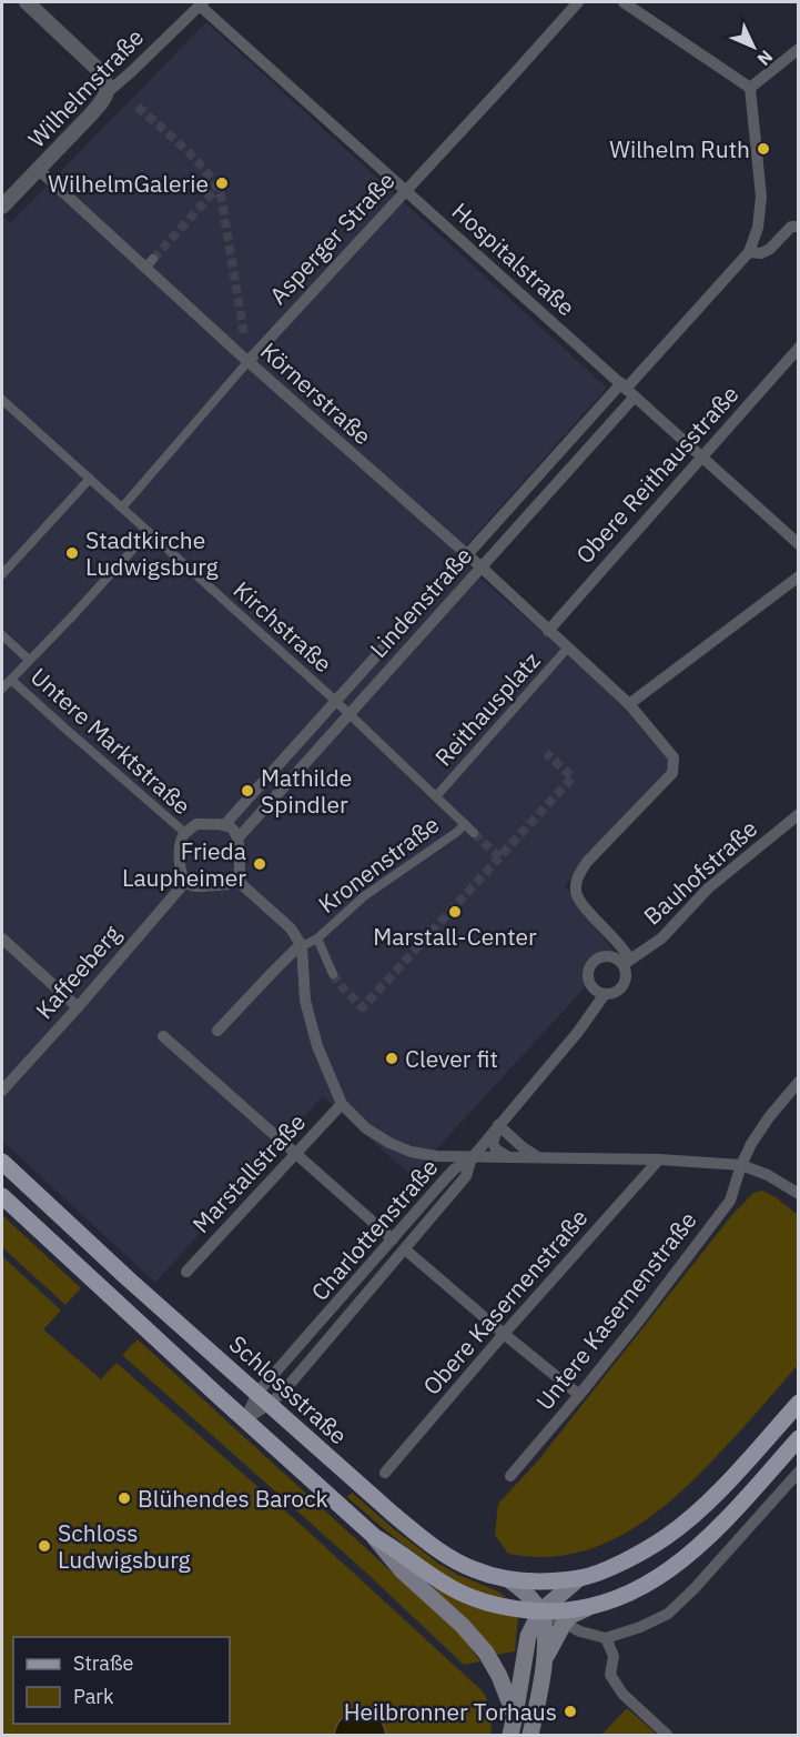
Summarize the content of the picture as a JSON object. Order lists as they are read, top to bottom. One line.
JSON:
{"streets":{"main road":["Schlossstraße"],"street":["Wilhelmstraße","Asperger Straße","Hospitalstraße","Körnerstraße","Obere Reithausstraße","Lindenstraße","Kirchstraße","Reithausplatz","Untere Marktstraße","Kronenstraße","Bauhofstraße","Kaffeeberg","Marstallstraße","Charlottenstraße","Obere Kasernenstraße","Untere Kasernenstraße"]},"crossings":[["Wilhelmstraße","Hospitalstraße"],["Wilhelmstraße","Körnerstraße"],["Asperger Straße","Hospitalstraße"],["Asperger Straße","Körnerstraße"],["Asperger Straße","Kirchstraße"],["Hospitalstraße","Obere Reithausstraße"],["Hospitalstraße","Lindenstraße"],["Körnerstraße","Obere Reithausstraße"],["Körnerstraße","Lindenstraße"],["Körnerstraße","Reithausplatz"],["Körnerstraße","Bauhofstraße"],["Lindenstraße","Kirchstraße"],["Lindenstraße","Untere Marktstraße"],["Lindenstraße","Kaffeeberg"],["Kirchstraße","Reithausplatz"],["Kirchstraße","Kronenstraße"],["Untere Marktstraße","Kaffeeberg"],["Charlottenstraße","Schlossstraße"]],"places":["Wilhelm Ruth","WilhelmGalerie","Stadtkirche Ludwigsburg","Mathilde Spindler","Frieda Laupheimer","Marstall-Center","Clever fit","Blühendes Barock","Schloss Ludwigsburg","Heilbronner Torhaus"],"legend":["Straße","Park"],"north":"bottom right"}
